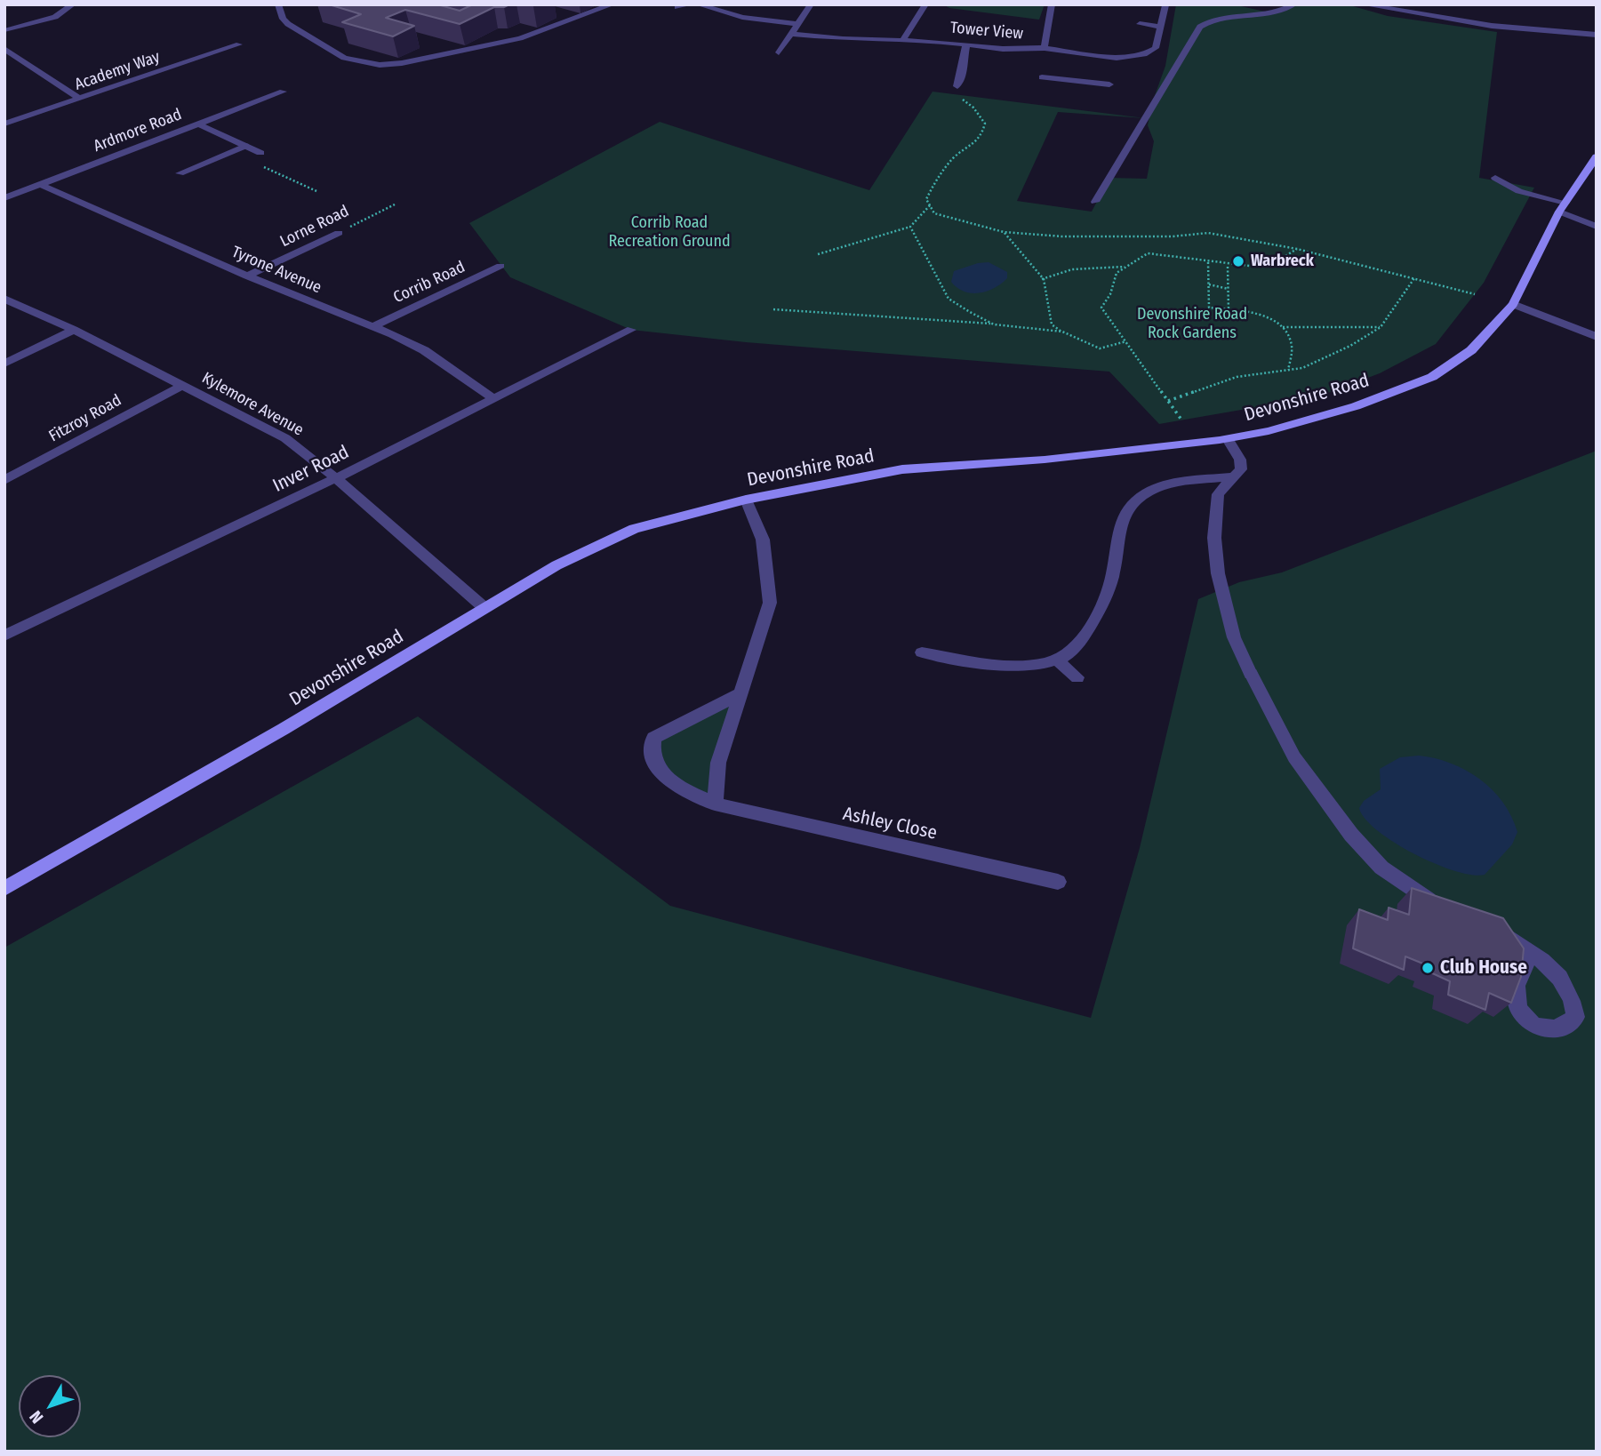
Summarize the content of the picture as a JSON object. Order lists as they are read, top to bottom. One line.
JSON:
{"streets":{"main road":["Devonshire Road"],"street":["Tower View","Academy Way","Ardmore Road","Lorne Road","Tyrone Avenue","Corrib Road","Kylemore Avenue","Fitzroy Road","Inver Road","Ashley Close"]},"crossings":[["Ardmore Road","Tyrone Avenue"],["Lorne Road","Tyrone Avenue"],["Tyrone Avenue","Corrib Road"],["Tyrone Avenue","Inver Road"],["Devonshire Road","Kylemore Avenue"],["Kylemore Avenue","Fitzroy Road"],["Kylemore Avenue","Inver Road"]],"parks":["Corrib Road Recreation Ground","Devonshire Road Rock Gardens"],"places":["Warbreck","Club House"],"north":"bottom left"}
